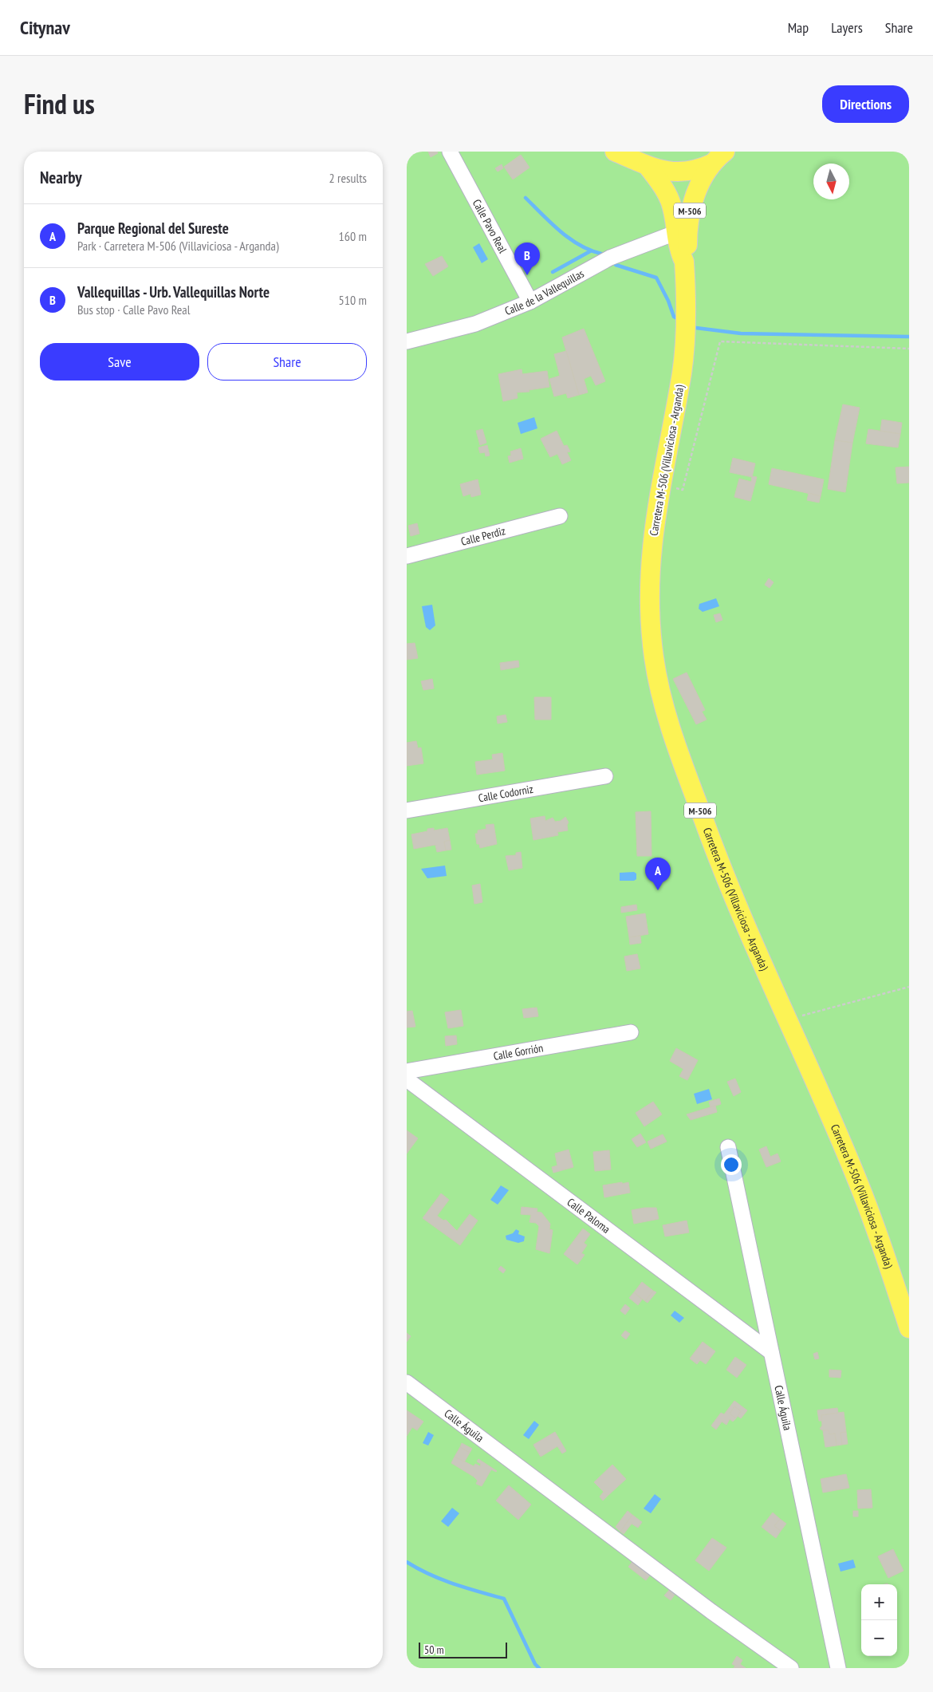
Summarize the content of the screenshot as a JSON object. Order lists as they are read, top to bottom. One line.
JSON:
{"streets":{"main road":["M-506","Carretera M-506 (Villaviciosa - Arganda)"],"street":["Calle Pavo Real","Calle de la Vallequillas","Calle Perdiz","Calle Codorniz","Calle Gorrión","Calle Paloma","Calle Águila"]},"crossings":[["M-506","Calle de la Vallequillas"],["M-506","Carretera M-506 (Villaviciosa - Arganda)"],["Calle Pavo Real","Calle de la Vallequillas"],["Calle Paloma","Calle Águila"]],"scale_bar":"50 m","north":"bottom","page":{"header":"Citynav","nav":["Map","Layers","Share"],"title":"Find us","buttons":["Directions",["Save","Share"]],"heading":["Nearby","2 results"],"list":[{"mark":"A","name":"Parque Regional del Sureste","note":"Park · Carretera M-506 (Villaviciosa - Arganda)","value":"160 m"},{"mark":"B","name":"Vallequillas - Urb. Vallequillas Norte","note":"Bus stop · Calle Pavo Real","value":"510 m"}],"pins":["B","A"],"map_buttons":["+","−"],"scale":"50 m"}}
